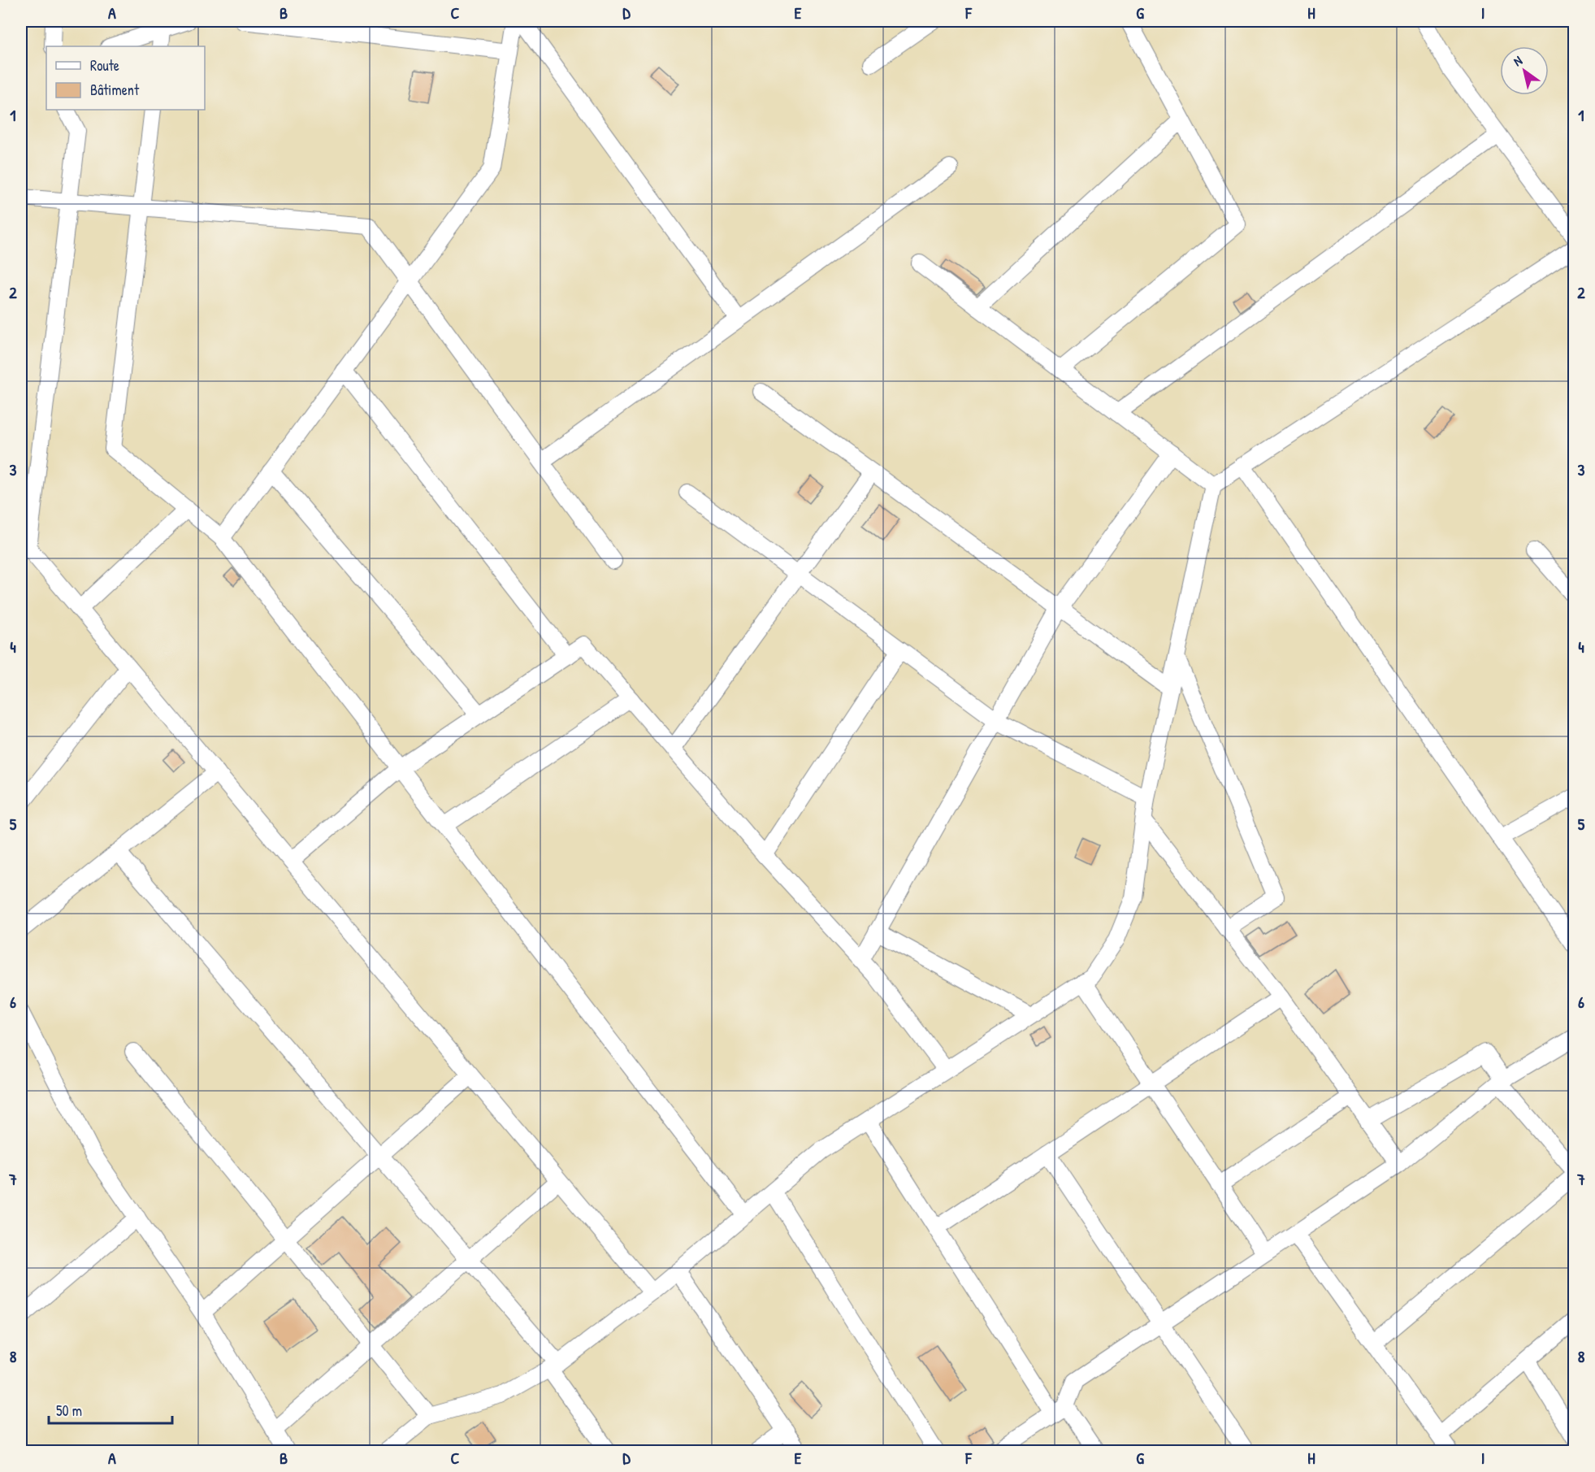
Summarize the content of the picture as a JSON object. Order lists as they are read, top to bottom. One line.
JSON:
{"legend":["Route","Bâtiment"],"scale_bar":"50 m","north":"top left","grid":{"columns":["A","B","C","D","E","F","G","H","I"],"rows":["1","2","3","4","5","6","7","8"]}}
